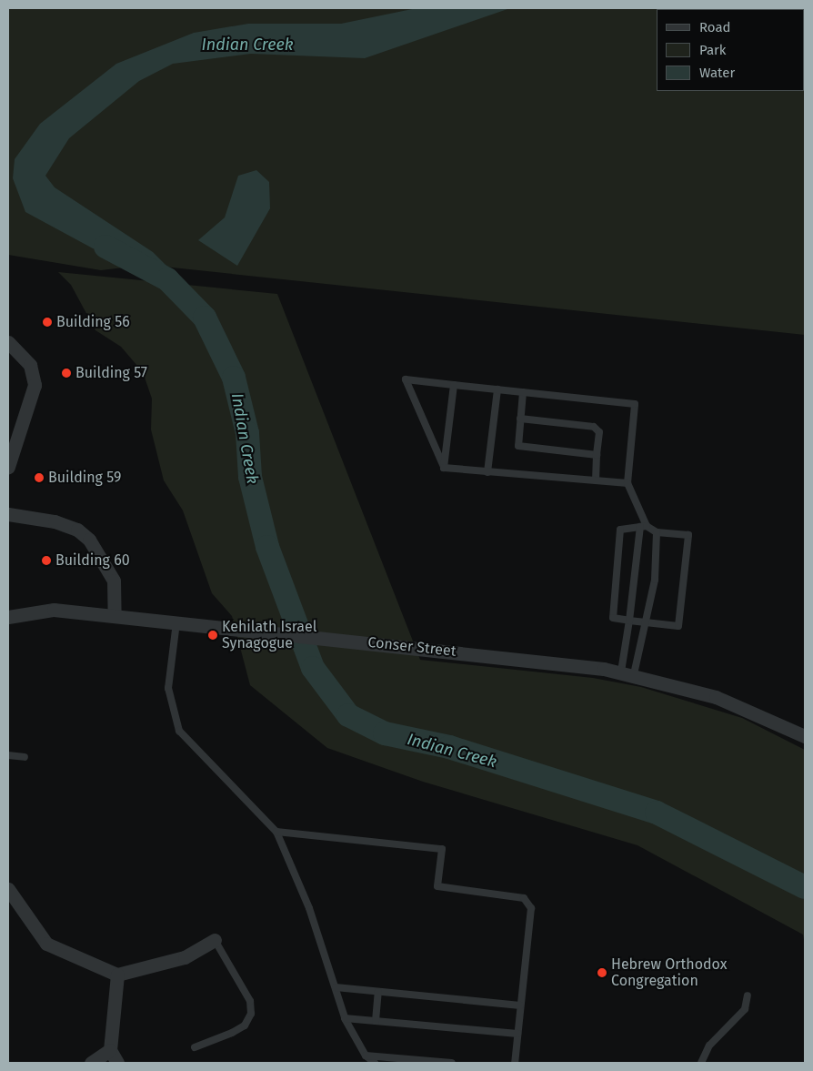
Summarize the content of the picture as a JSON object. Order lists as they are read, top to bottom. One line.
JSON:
{"streets":{"street":["Conser Street"]},"water":["Indian Creek"],"places":["Building 56","Building 57","Building 59","Building 60","Kehilath Israel Synagogue","Hebrew Orthodox Congregation"],"legend":["Road","Park","Water"]}
